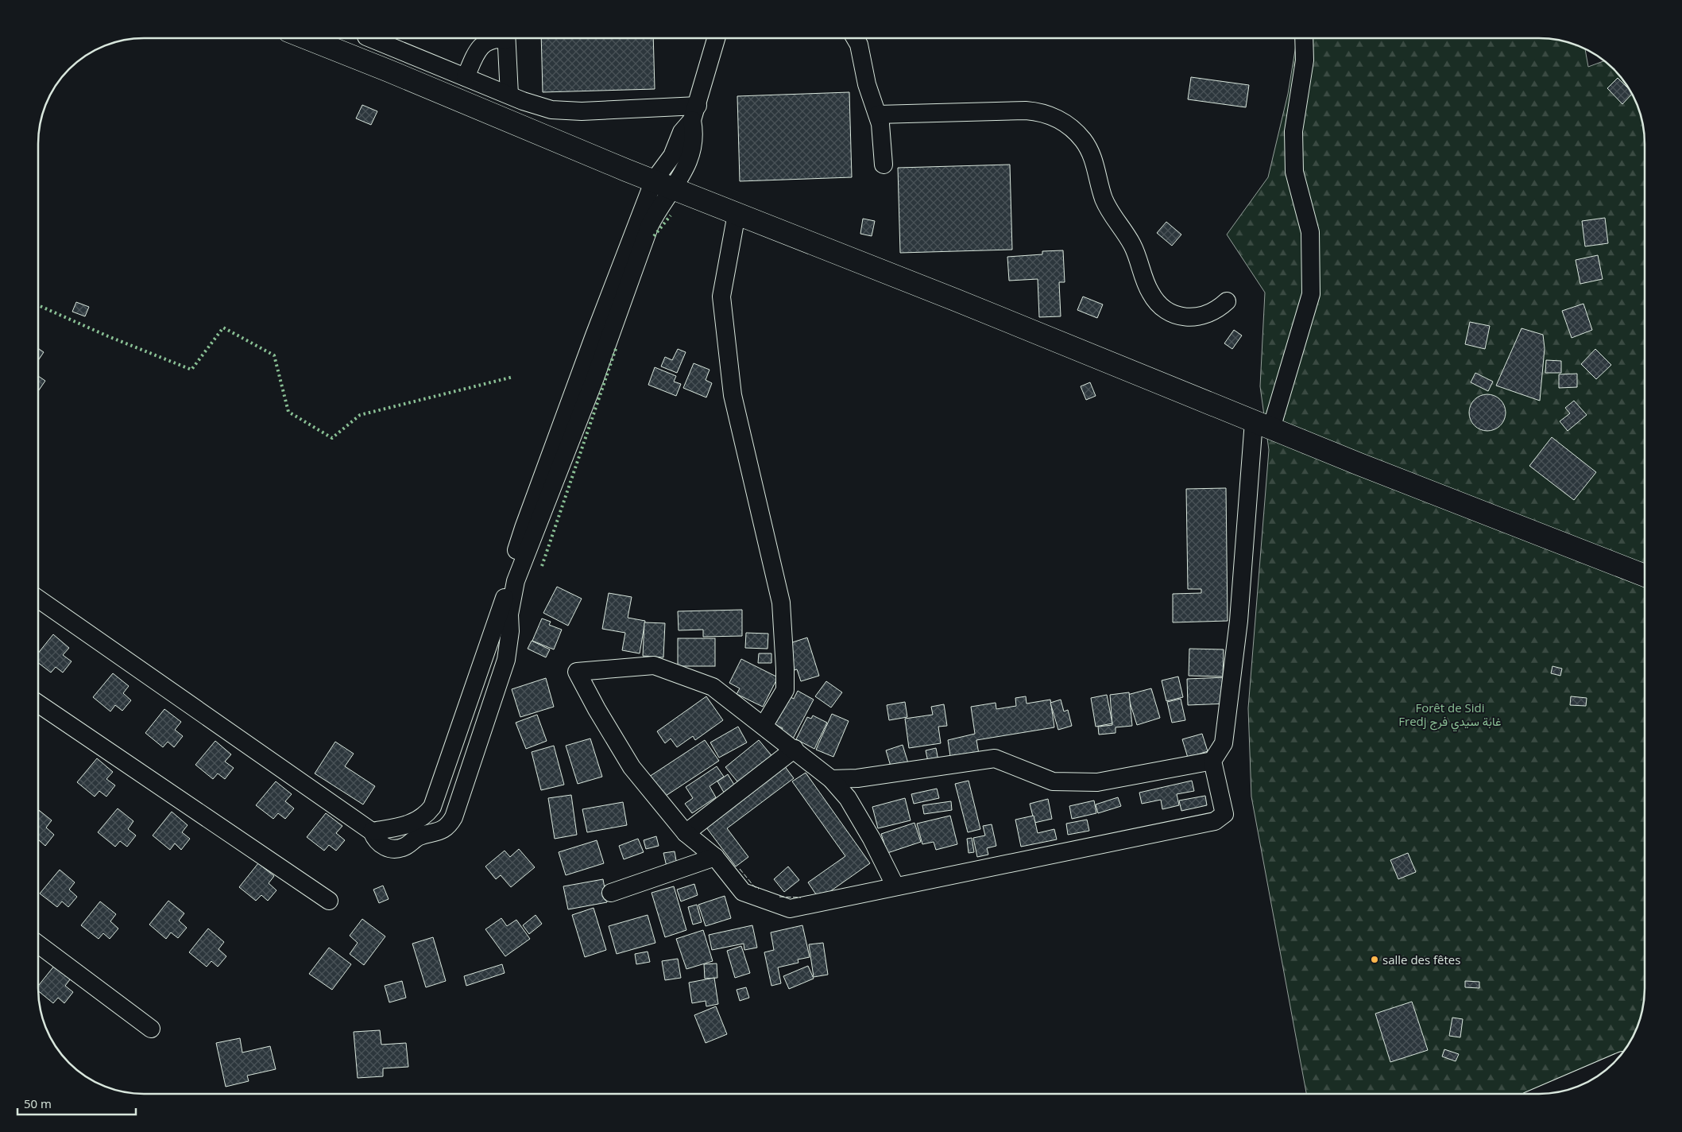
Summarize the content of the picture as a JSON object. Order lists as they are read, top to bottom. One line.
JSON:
{"parks":["Forêt de Sidi Fredj غابة سيدي فرج"],"places":["salle des fêtes"],"scale_bar":"50 m"}
